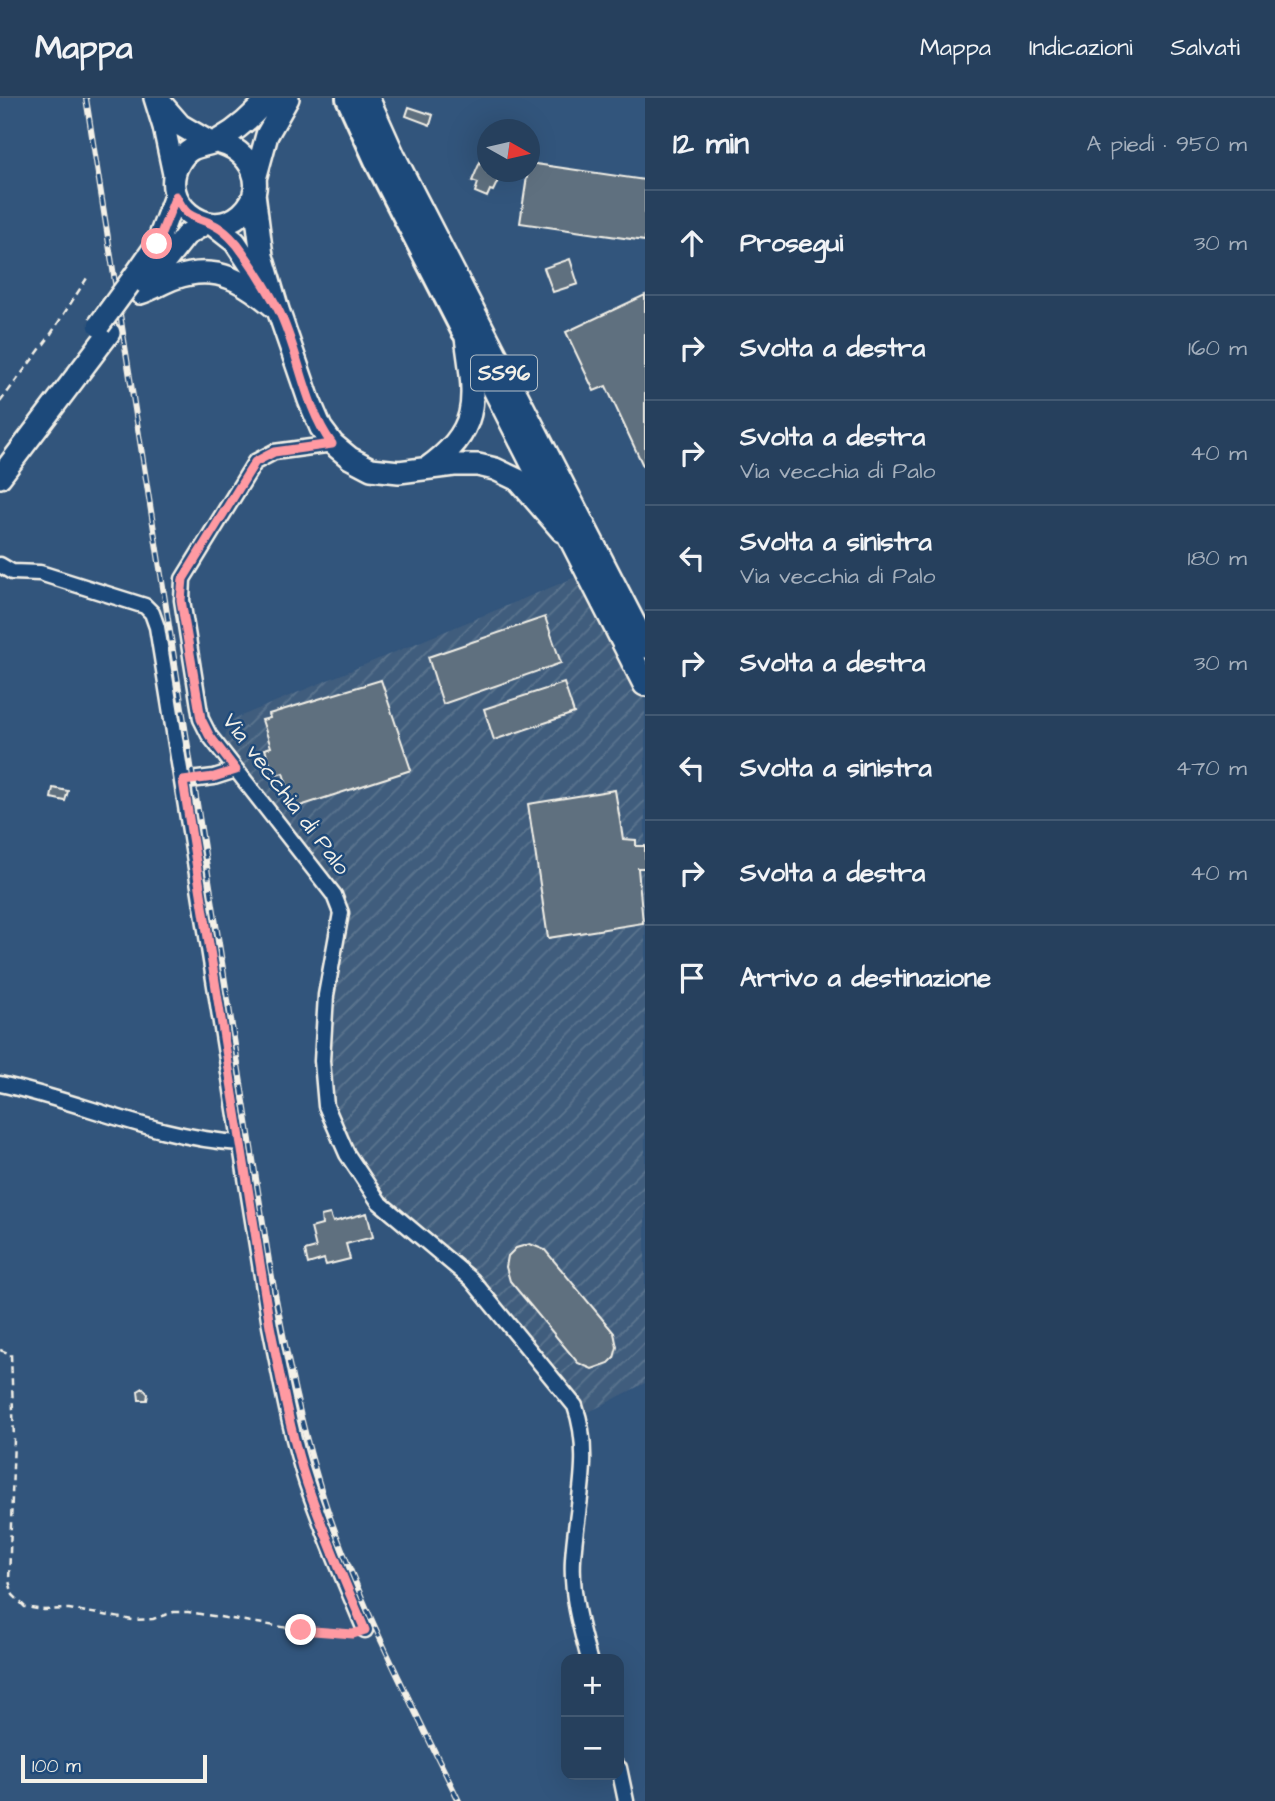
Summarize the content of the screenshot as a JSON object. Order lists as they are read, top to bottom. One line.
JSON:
{"streets":{"main road":["SS96"],"street":["Via vecchia di Palo"]},"scale_bar":"100 m","north":"right","page":{"header":"Mappa","nav":["Mappa","Indicazioni","Salvati"],"heading":["12 min","A piedi · 950 m"],"list":[["Prosegui","30 m"],["Svolta a destra","160 m"],["Svolta a destra","Via vecchia di Palo","40 m"],["Svolta a sinistra","Via vecchia di Palo","180 m"],["Svolta a destra","30 m"],["Svolta a sinistra","470 m"],["Svolta a destra","40 m"],"Arrivo a destinazione"],"map_buttons":["+","−"],"scale":"100 m"}}
